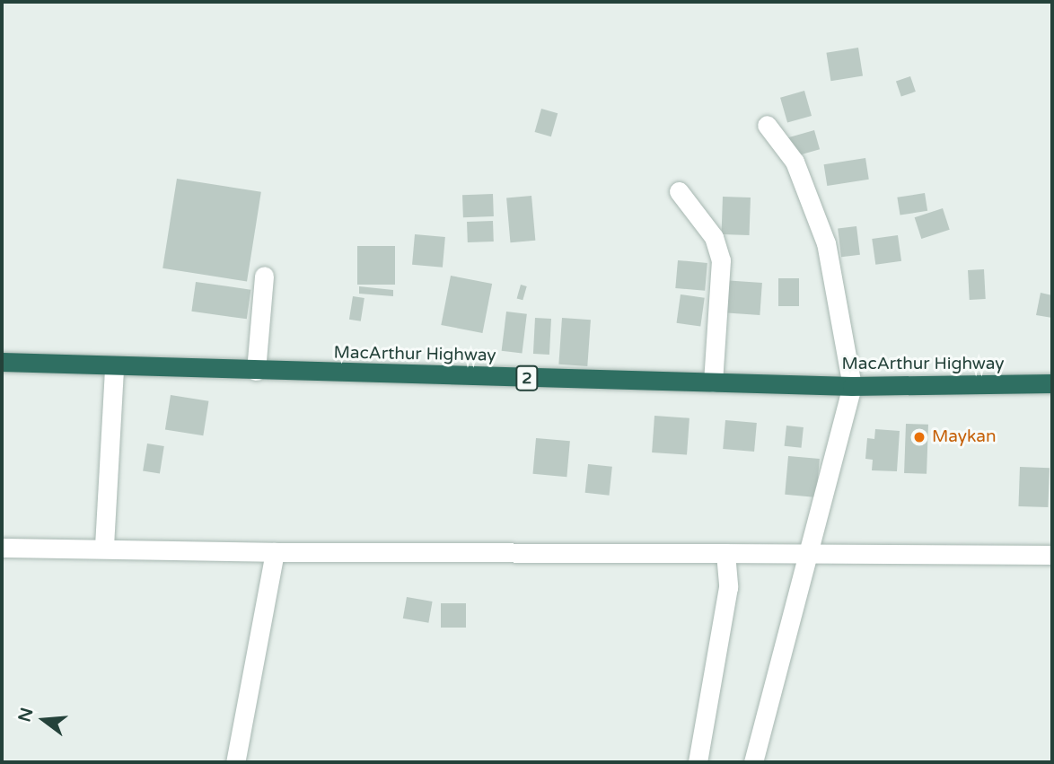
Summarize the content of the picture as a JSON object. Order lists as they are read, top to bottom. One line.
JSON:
{"streets":{"highway":["MacArthur Highway","2"]},"places":["Maykan"],"north":"left"}
